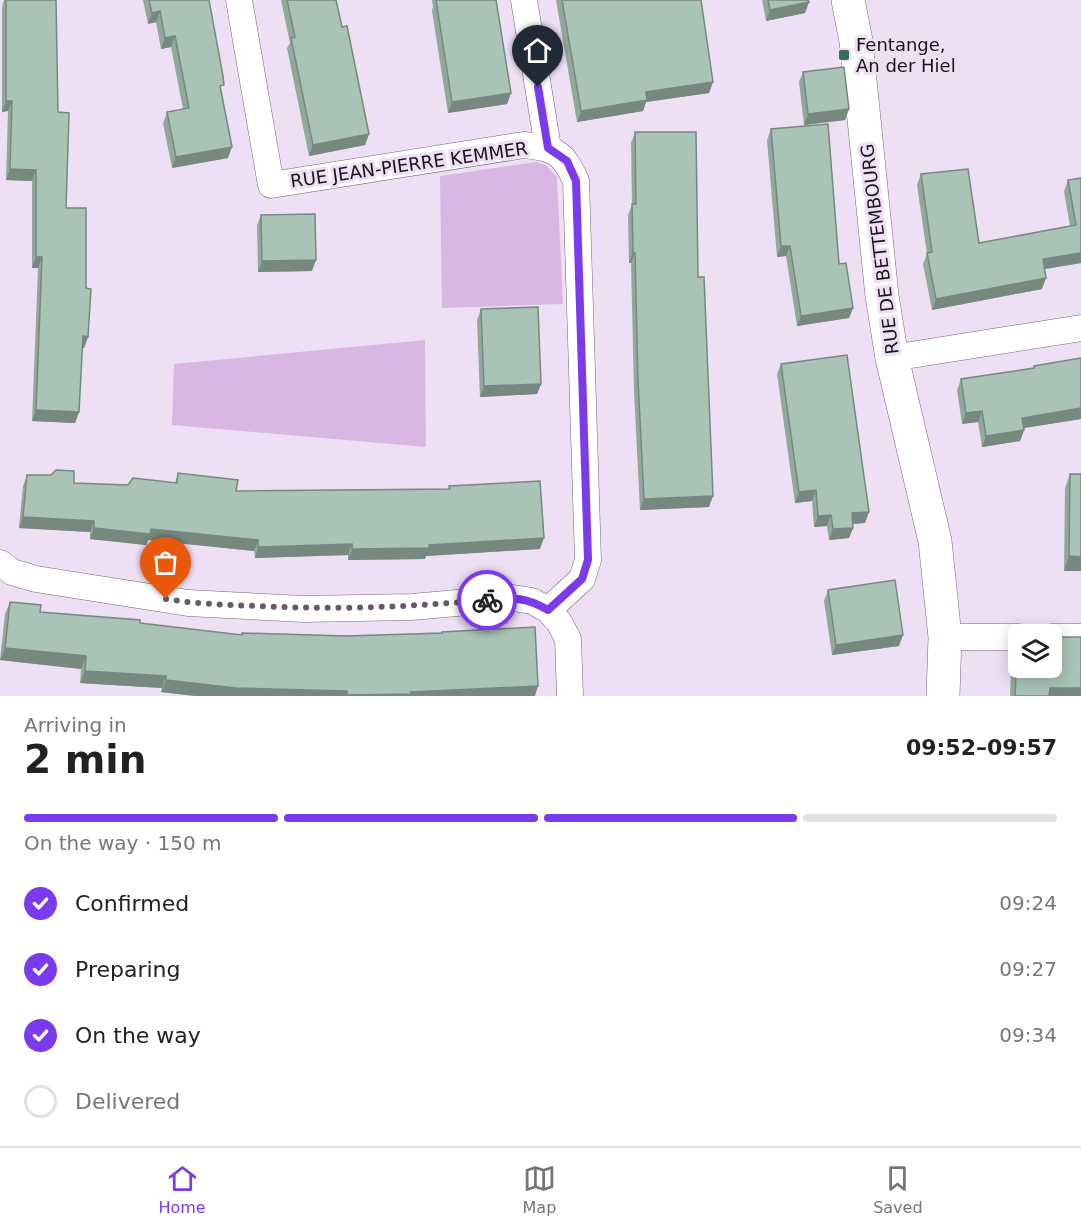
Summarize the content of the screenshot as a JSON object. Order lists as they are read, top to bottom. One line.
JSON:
{"streets":{"main road":["RUE DE BETTEMBOURG"],"street":["RUE JEAN-PIERRE KEMMER"]},"places":{"transit":["Fentange, An der Hiel"]},"page":{"heading":["2 min","Arriving in","09:52–09:57"],"bar":"On the way · 150 m","list":[["Confirmed","09:24"],["Preparing","09:27"],["On the way","09:34"],"Delivered"],"tabs":["Home","Map","Saved"]}}
